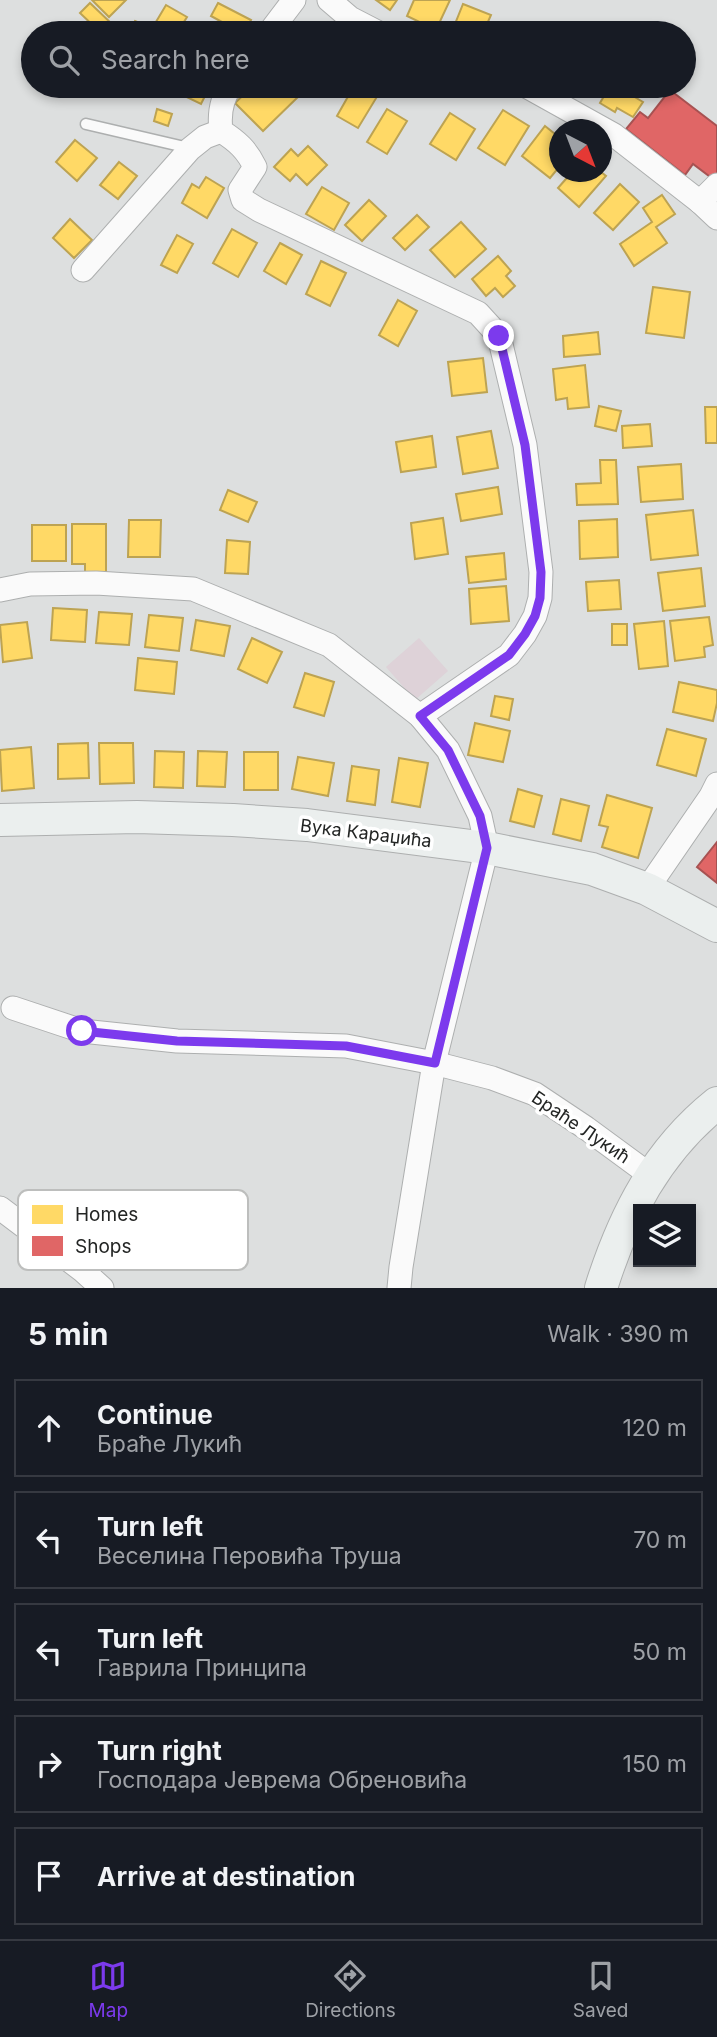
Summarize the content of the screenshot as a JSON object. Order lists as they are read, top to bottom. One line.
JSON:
{"streets":{"street":["Вука Караџића","Браће Лукић"]},"legend":["Homes","Shops"],"north":"bottom right","page":{"search":"Search here","heading":["5 min","Walk · 390 m"],"list":[["Continue","Браће Лукић","120 m"],["Turn left","Веселина Перовића Труша","70 m"],["Turn left","Гаврила Принципа","50 m"],["Turn right","Господара Јеврема Обреновића","150 m"],"Arrive at destination"],"nav":["Map","Directions","Saved"]}}
